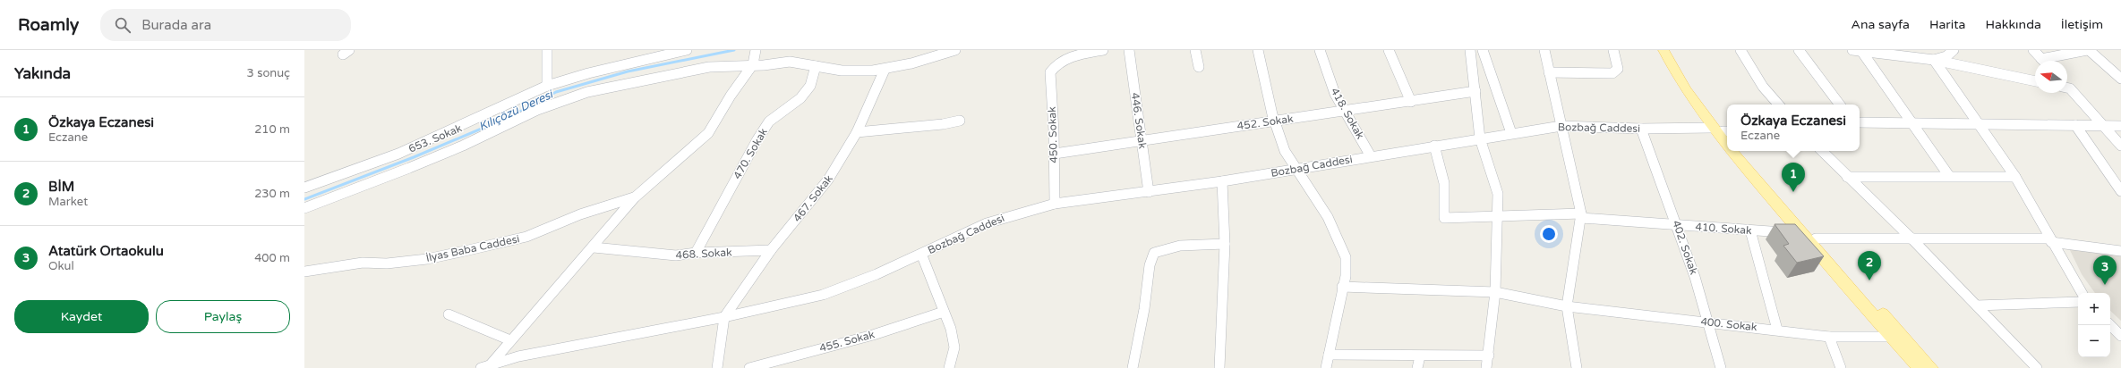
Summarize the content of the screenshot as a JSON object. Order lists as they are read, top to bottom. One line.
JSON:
{"streets":{"street":["418. Sokak","446. Sokak","452. Sokak","Bozbağ Caddesi","450. Sokak","653. Sokak","470. Sokak","467. Sokak","410. Sokak","402. Sokak","İlyas Baba Caddesi","468. Sokak","400. Sokak","455. Sokak"]},"crossings":[["418. Sokak","452. Sokak"],["418. Sokak","Bozbağ Caddesi"],["446. Sokak","452. Sokak"],["446. Sokak","Bozbağ Caddesi"],["452. Sokak","450. Sokak"],["Bozbağ Caddesi","450. Sokak"],["Bozbağ Caddesi","467. Sokak"],["Bozbağ Caddesi","410. Sokak"],["Bozbağ Caddesi","402. Sokak"],["470. Sokak","468. Sokak"],["467. Sokak","468. Sokak"],["410. Sokak","402. Sokak"],["402. Sokak","400. Sokak"]],"water":["Kılıçözü Deresi"],"north":"left","page":{"header":"Roamly","search":"Burada ara","nav":["Ana sayfa","Harita","Hakkında","İletişim"],"heading":["Yakında","3 sonuç"],"list":[{"mark":"1","name":"Özkaya Eczanesi","note":"Eczane","value":"210 m"},{"mark":"2","name":"BİM","note":"Market","value":"230 m"},{"mark":"3","name":"Atatürk Ortaokulu","note":"Okul","value":"400 m"}],"popup":["Özkaya Eczanesi","Eczane"],"pins":["1","2","3"],"buttons":["Kaydet","Paylaş"],"map_buttons":["+","−"]}}
